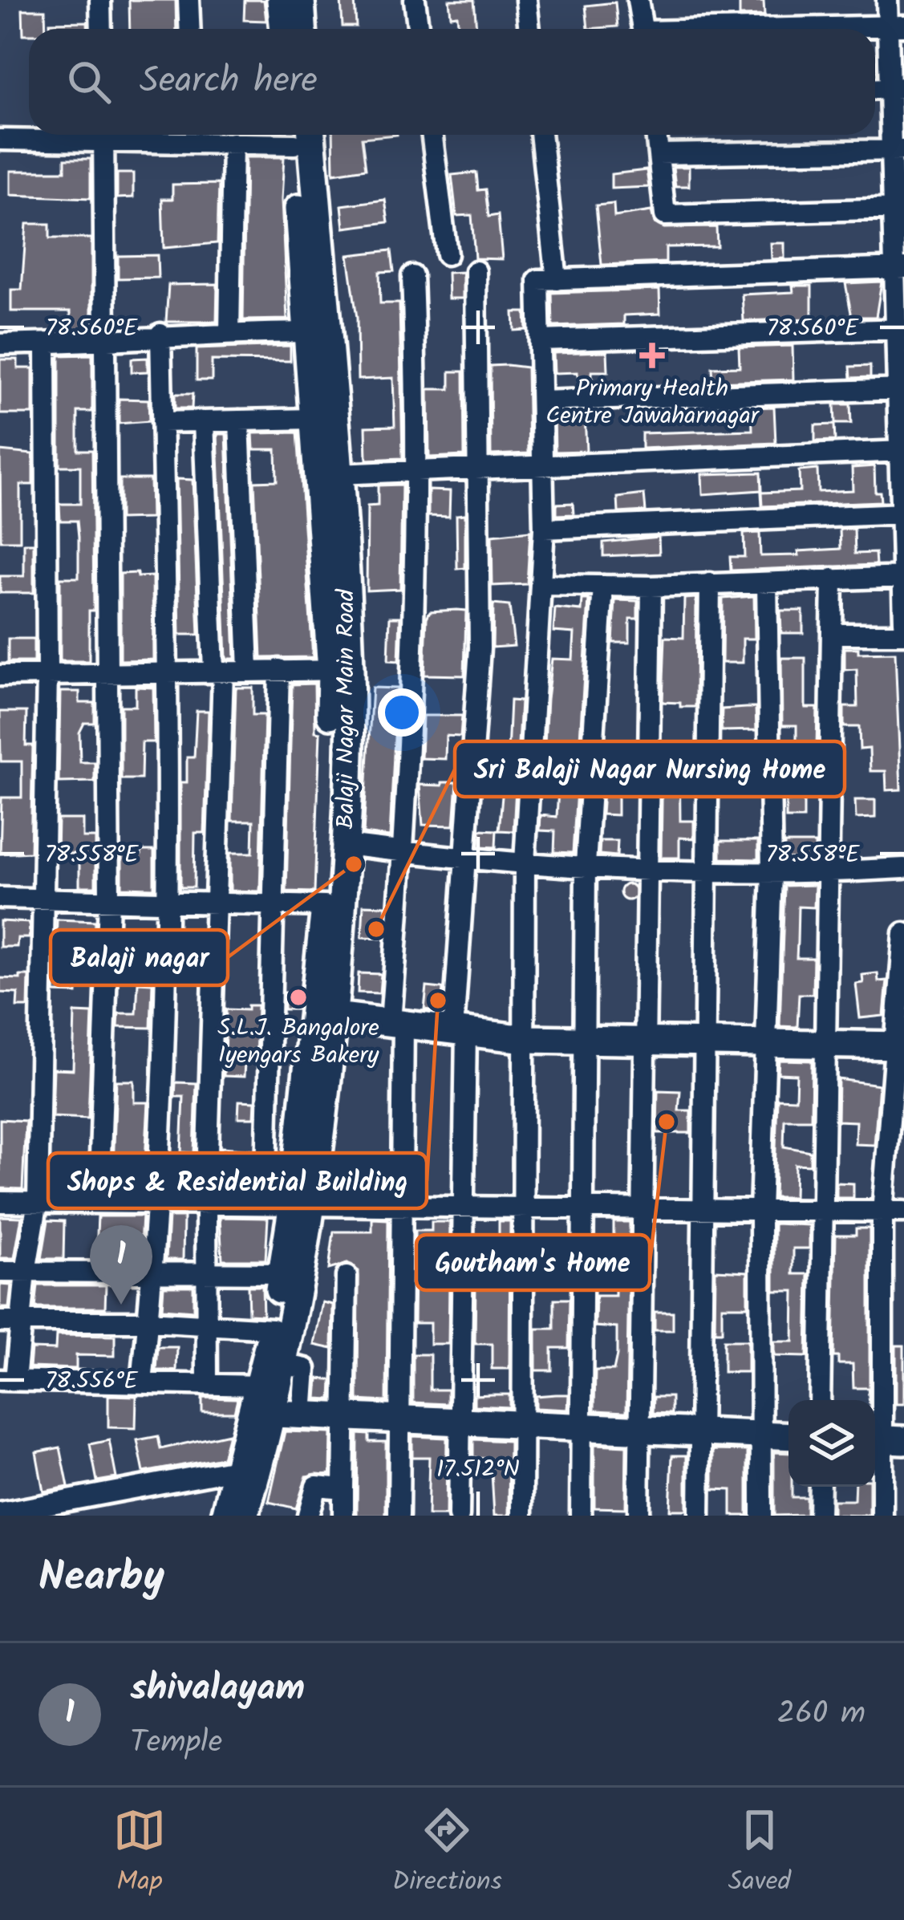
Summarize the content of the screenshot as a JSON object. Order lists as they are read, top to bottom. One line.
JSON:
{"streets":{"street":["Balaji Nagar Main Road"]},"places":{"health":["Primary Health Centre Jawaharnagar"],"other":["Balaji nagar","Sri Balaji Nagar Nursing Home","S.L.J. Bangalore Iyengars Bakery","Shops & Residential Building","Goutham's Home"]},"page":{"search":"Search here","pins":"1","heading":"Nearby","list":[{"mark":"1","name":"shivalayam","note":"Temple","value":"260 m"}],"nav":["Map","Directions","Saved"]},"coordinates":["78.560°E","78.558°E","78.556°E","17.512°N"]}
